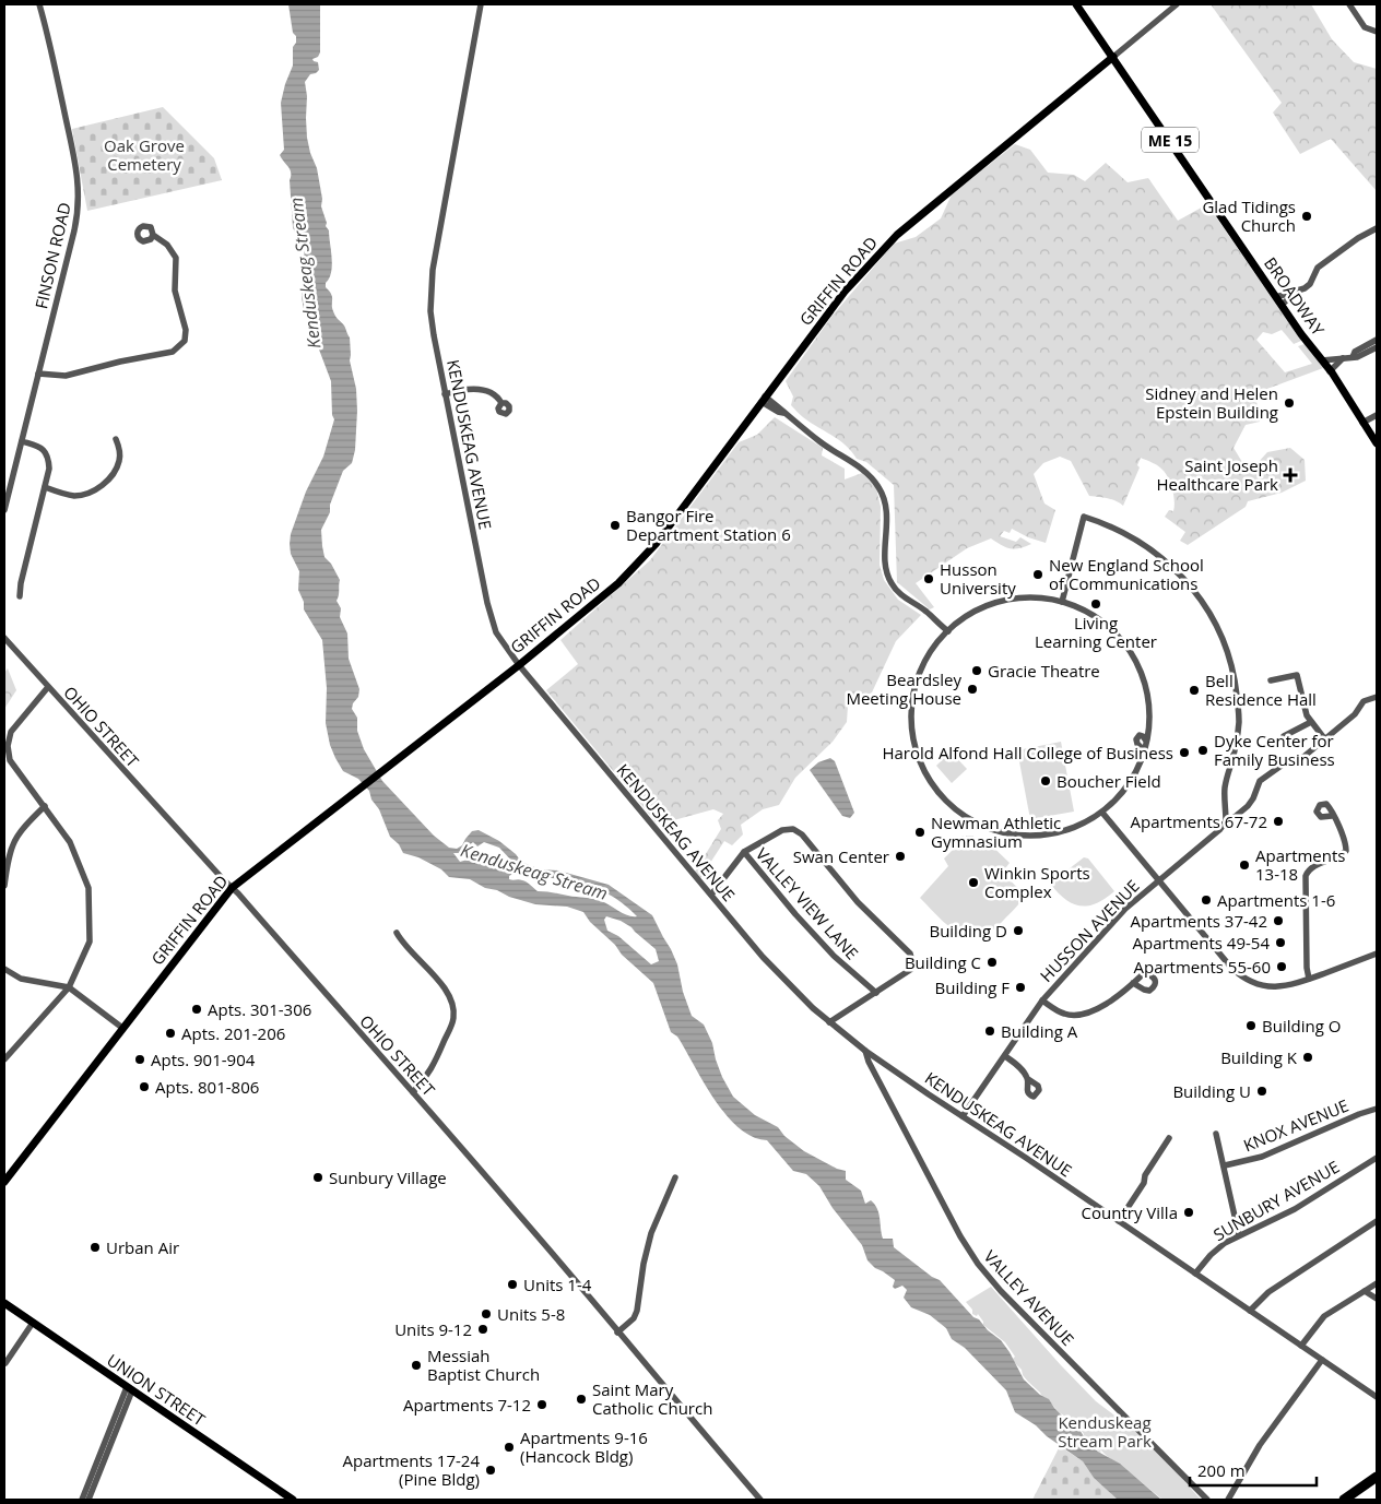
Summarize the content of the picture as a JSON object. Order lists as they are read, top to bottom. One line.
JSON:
{"streets":{"main road":["ME 15","GRIFFIN ROAD","BROADWAY","UNION STREET"],"street":["FINSON ROAD","KENDUSKEAG AVENUE","OHIO STREET","VALLEY VIEW LANE","HUSSON AVENUE","KNOX AVENUE","SUNBURY AVENUE","VALLEY AVENUE"]},"crossings":[["GRIFFIN ROAD","BROADWAY"],["GRIFFIN ROAD","KENDUSKEAG AVENUE"],["GRIFFIN ROAD","OHIO STREET"],["KENDUSKEAG AVENUE","HUSSON AVENUE"],["KENDUSKEAG AVENUE","SUNBURY AVENUE"],["KENDUSKEAG AVENUE","VALLEY AVENUE"]],"water":["Kenduskeag Stream"],"parks":["Oak Grove Cemetery","Kenduskeag Stream Park"],"places":{"other":["Glad Tidings Church","Sidney and Helen Epstein Building","Bangor Fire Department Station 6","New England School of Communications","Husson University","Living Learning Center","Gracie Theatre","Beardsley Meeting House","Bell Residence Hall","Dyke Center for Family Business","Harold Alfond Hall College of Business","Boucher Field","Apartments 67-72","Newman Athletic Gymnasium","Swan Center","Apartments 13-18","Winkin Sports Complex","Apartments 1-6","Apartments 37-42","Building D","Apartments 49-54","Building C","Apartments 55-60","Building F","Apts. 301-306","Building O","Building A","Apts. 201-206","Building K","Apts. 901-904","Apts. 801-806","Building U","Sunbury Village","Country Villa","Urban Air","Units 1-4","Units 5-8","Units 9-12","Messiah Baptist Church","Saint Mary Catholic Church","Apartments 7-12","Apartments 9-16 (Hancock Bldg)","Apartments 17-24 (Pine Bldg)"],"health":["Saint Joseph Healthcare Park"]},"scale_bar":"200 m"}
